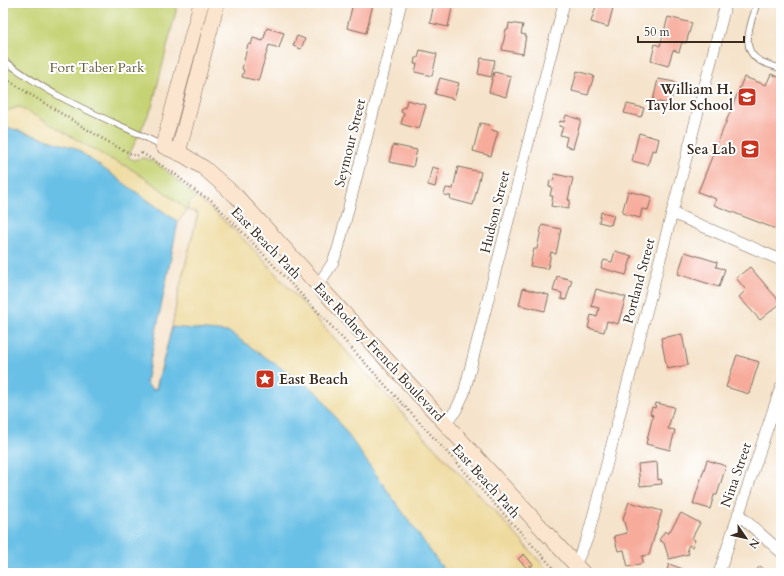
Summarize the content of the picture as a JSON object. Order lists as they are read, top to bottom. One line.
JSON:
{"streets":{"main road":["East Rodney French Boulevard"],"street":["Seymour Street","Hudson Street","Portland Street","Nina Street"],"path":["East Beach Path"]},"crossings":[["Seymour Street","East Rodney French Boulevard"],["Hudson Street","East Rodney French Boulevard"],["Portland Street","East Rodney French Boulevard"]],"parks":["Fort Taber Park"],"places":{"school or university":["William H. Taylor School","Sea Lab"],"place":["East Beach"]},"scale_bar":"50 m","north":"bottom right"}
